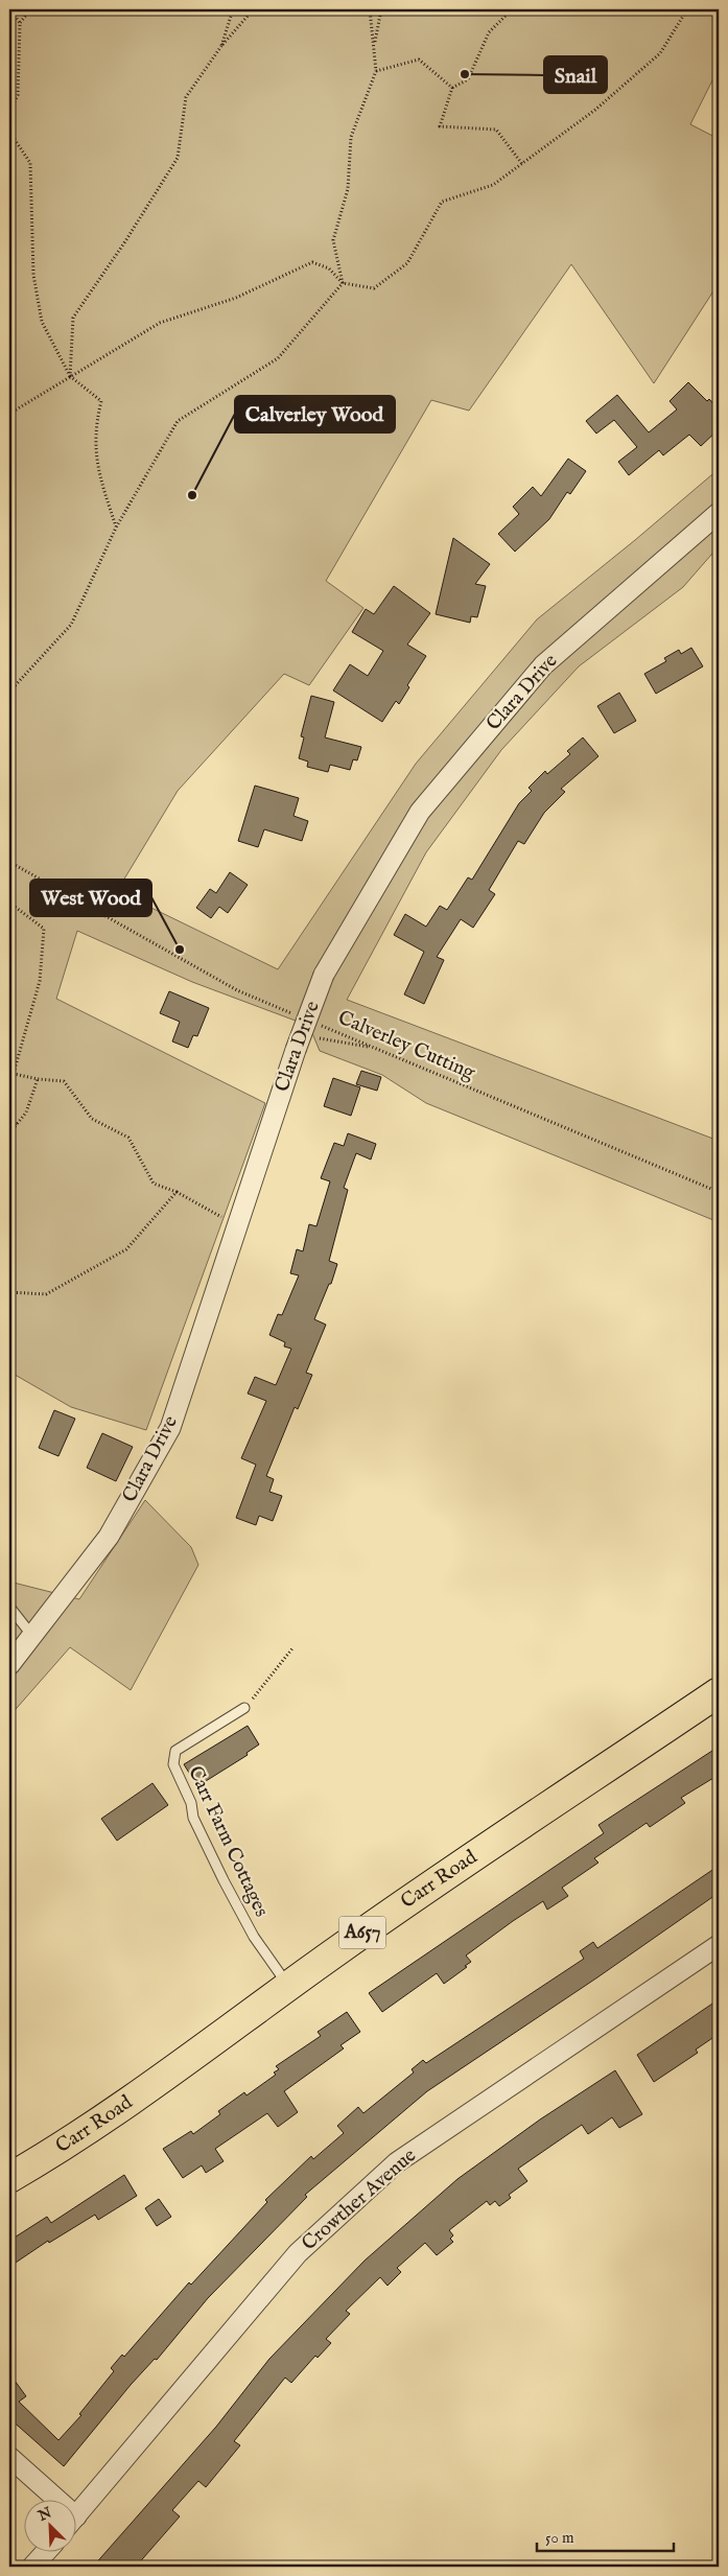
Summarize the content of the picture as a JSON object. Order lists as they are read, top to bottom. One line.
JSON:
{"streets":{"main road":["Carr Road","A657"],"street":["Clara Drive","Crowther Avenue"],"lane":["Carr Farm Cottages"],"path":["Calverley Cutting"]},"crossings":[["Carr Farm Cottages","Carr Road"]],"places":["Snail","Calverley Wood","West Wood"],"scale_bar":"50 m","north":"top left"}
